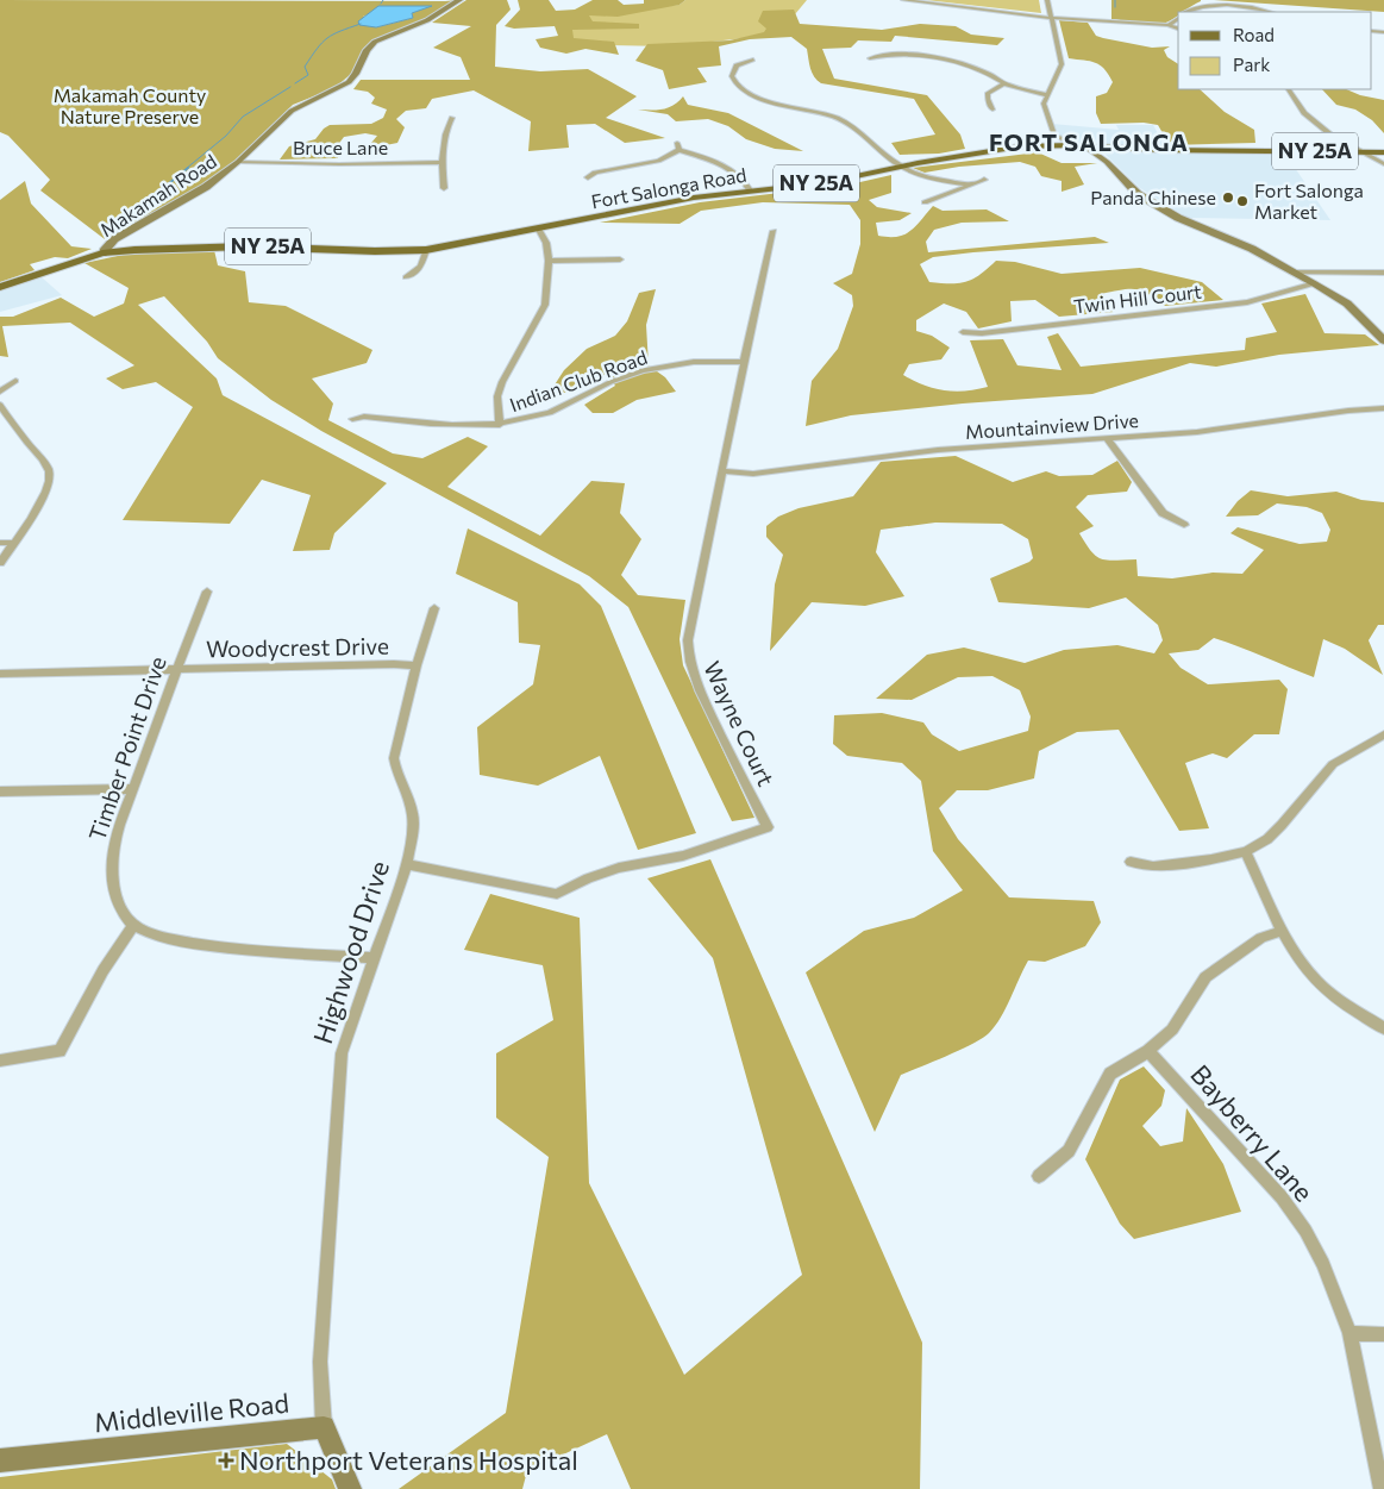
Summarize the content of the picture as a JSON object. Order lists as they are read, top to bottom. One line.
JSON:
{"streets":{"main road":["NY 25A","Fort Salonga Road"],"street":["Bruce Lane","Makamah Road","Twin Hill Court","Indian Club Road","Mountainview Drive","Woodycrest Drive","Wayne Court","Timber Point Drive","Highwood Drive","Bayberry Lane","Middleville Road"]},"crossings":[["Bruce Lane","Makamah Road"],["Fort Salonga Road","Makamah Road"],["Indian Club Road","Wayne Court"],["Mountainview Drive","Wayne Court"],["Woodycrest Drive","Timber Point Drive"],["Woodycrest Drive","Highwood Drive"],["Wayne Court","Highwood Drive"],["Highwood Drive","Middleville Road"]],"districts":["FORT SALONGA"],"parks":["Makamah County Nature Preserve"],"places":{"other":["Panda Chinese","Fort Salonga Market"],"health":["Northport Veterans Hospital"]},"legend":["Road","Park"]}
